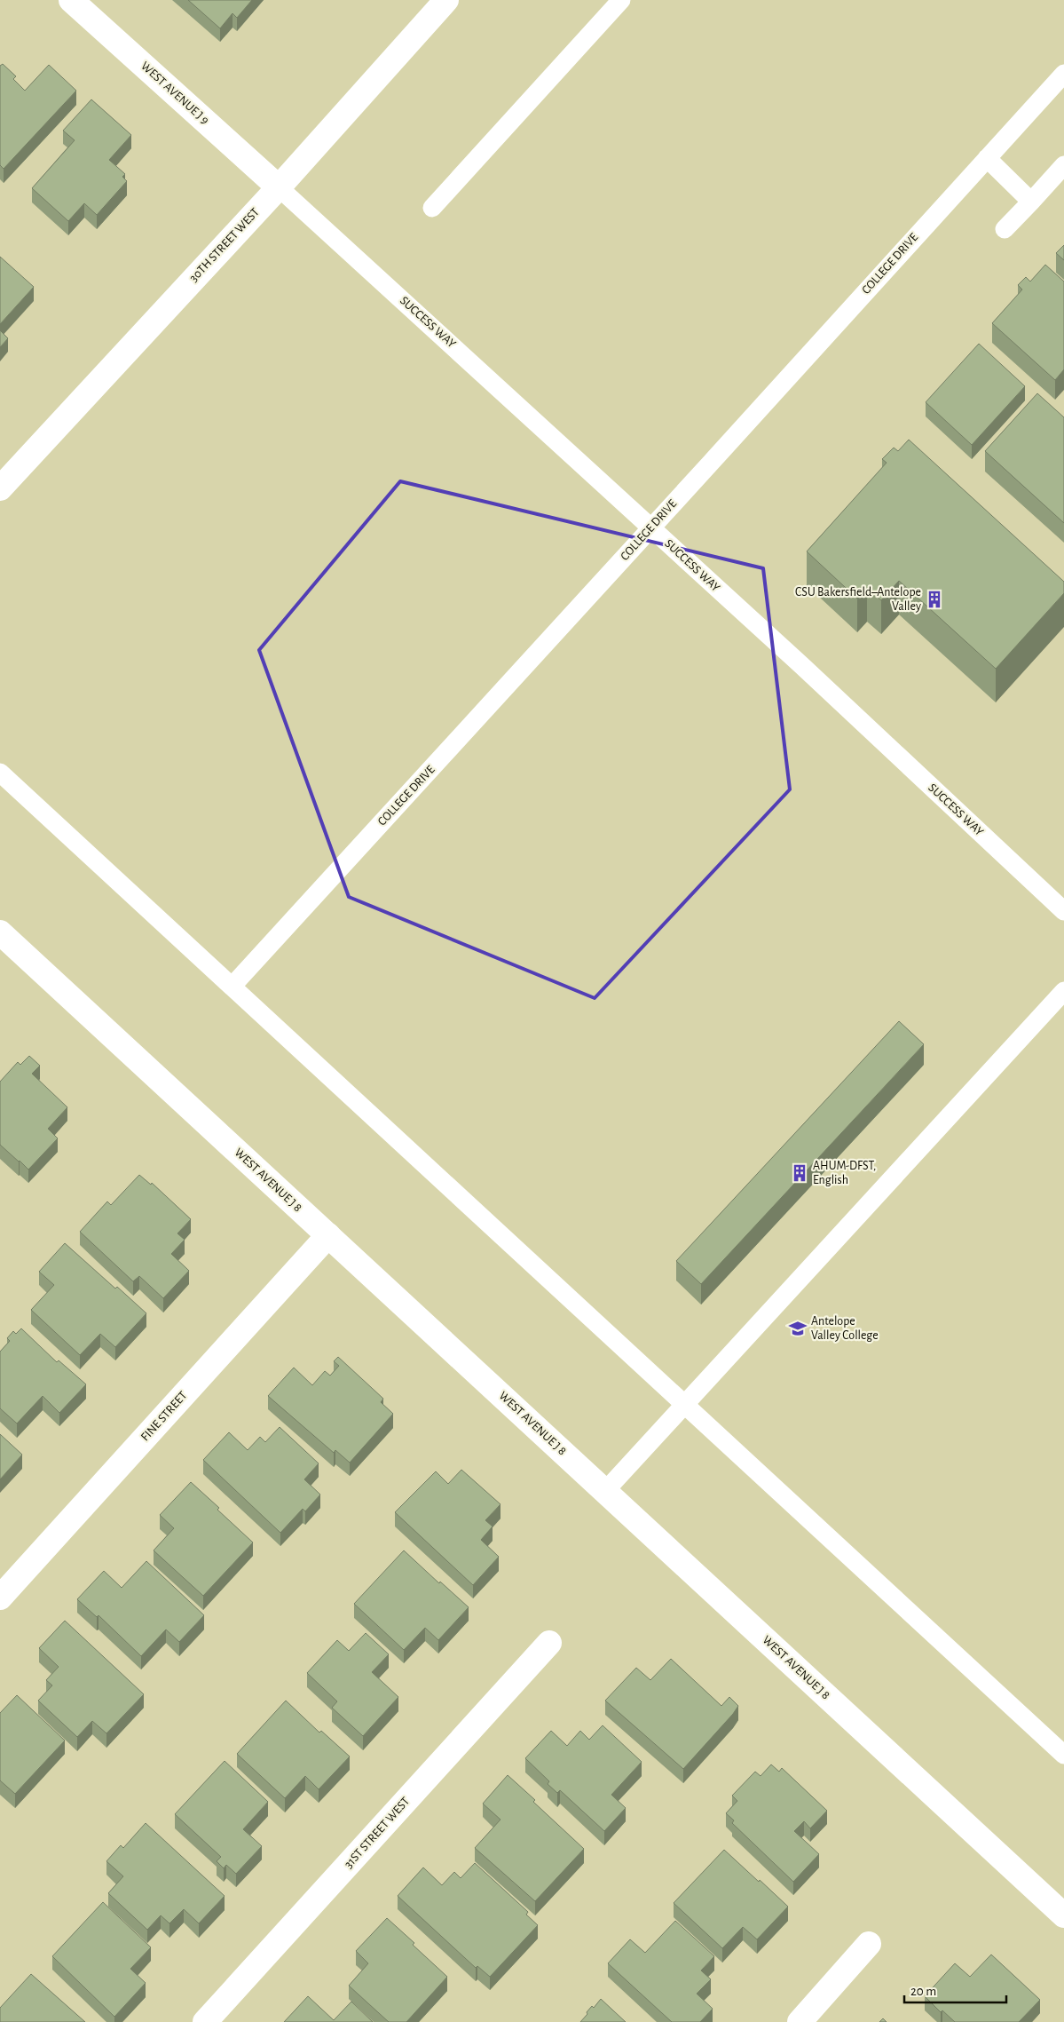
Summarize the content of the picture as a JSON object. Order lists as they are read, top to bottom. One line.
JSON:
{"streets":{"street":["WEST AVENUE J 9","30TH STREET WEST","WEST AVENUE J 8","FINE STREET","31ST STREET WEST"],"lane":["COLLEGE DRIVE","SUCCESS WAY"]},"crossings":[["WEST AVENUE J 9","30TH STREET WEST"],["WEST AVENUE J 9","SUCCESS WAY"],["30TH STREET WEST","SUCCESS WAY"],["COLLEGE DRIVE","SUCCESS WAY"],["WEST AVENUE J 8","FINE STREET"]],"places":{"building":["CSU Bakersfield–Antelope Valley","AHUM-DFST, English"],"school or university":["Antelope Valley College"]},"scale_bar":"20 m"}
